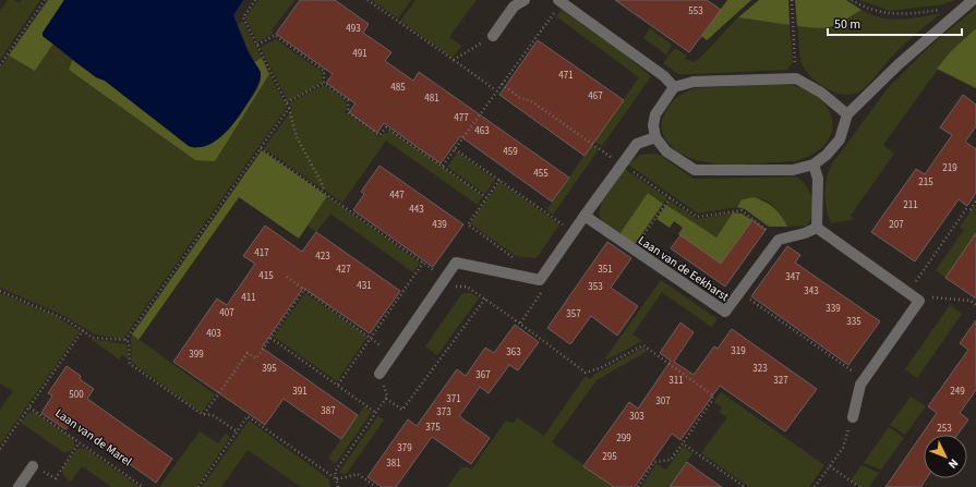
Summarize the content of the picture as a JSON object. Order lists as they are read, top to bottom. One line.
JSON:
{"streets":{"street":["Laan van de Eekharst"],"path":["Laan van de Marel"]},"house_numbers":["553","493","491","471","485","467","481","477","463","459","219","455","215","447","211","443","439","207","417","423","427","351","415","347","431","353","343","411","339","407","357","335","403","319","363","399","395","323","367","311","327","391","249","500","371","307","387","373","303","375","253","299","379","295","381"],"scale_bar":"50 m","north":"bottom right"}
